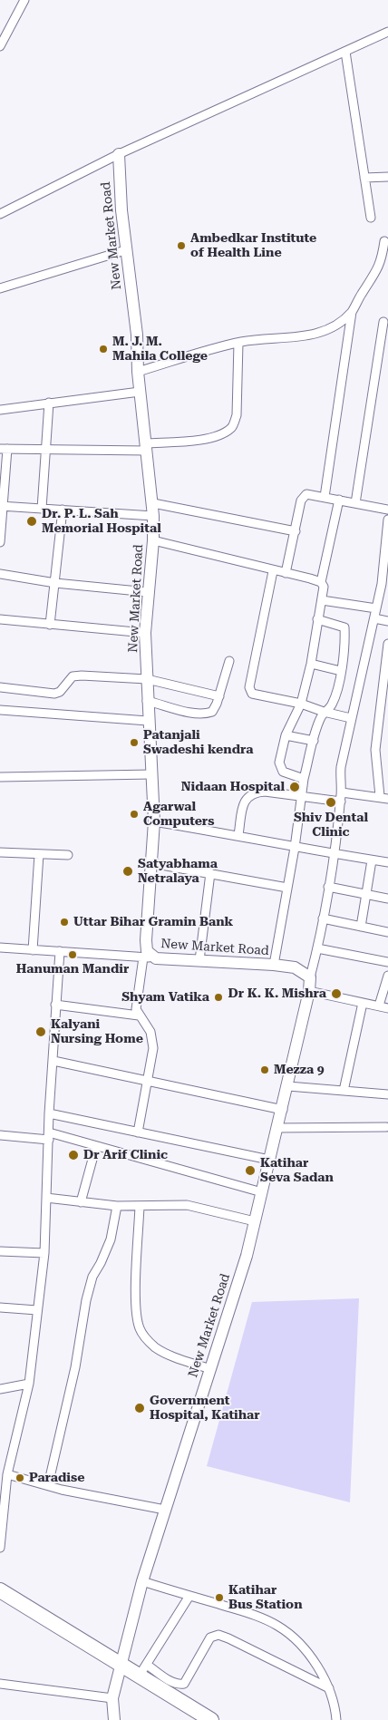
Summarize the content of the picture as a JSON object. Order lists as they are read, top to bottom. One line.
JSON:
{"streets":{"street":["New Market Road"]},"places":["Ambedkar Institute of Health Line","M. J. M. Mahila College","Dr. P. L. Sah Memorial Hospital","Patanjali Swadeshi kendra","Nidaan Hospital","Shiv Dental Clinic","Agarwal Computers","Satyabhama Netralaya","Uttar Bihar Gramin Bank","Hanuman Mandir","Dr K. K. Mishra","Shyam Vatika","Kalyani Nursing Home","Mezza 9","Dr Arif Clinic","Katihar Seva Sadan","Government Hospital, Katihar","Paradise","Katihar Bus Station"]}
